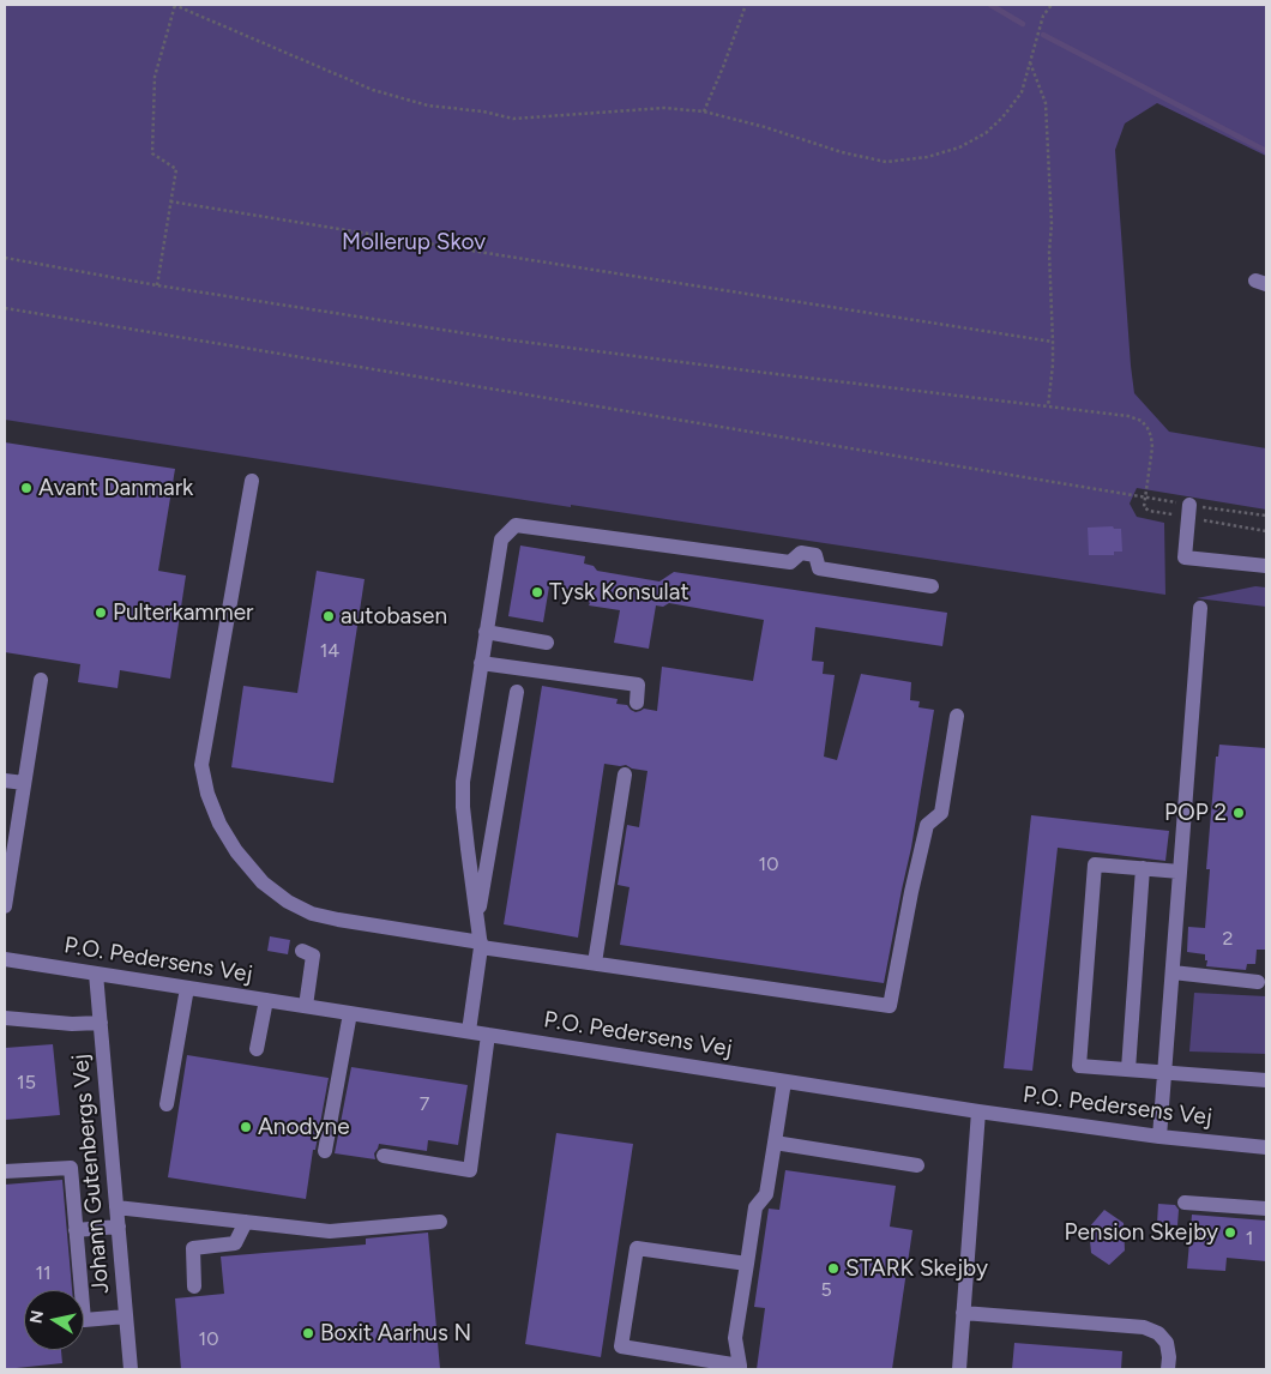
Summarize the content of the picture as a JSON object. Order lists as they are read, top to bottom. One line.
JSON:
{"streets":{"street":["P.O. Pedersens Vej","Johann Gutenbergs Vej"]},"crossings":[["P.O. Pedersens Vej","Johann Gutenbergs Vej"]],"parks":["Mollerup Skov"],"places":["Avant Danmark","Tysk Konsulat","Pulterkammer","autobasen","POP 2","Anodyne","Pension Skejby","STARK Skejby","Boxit Aarhus N"],"house_numbers":["14","10","2","15","7","1","11","5","10"],"north":"left"}
